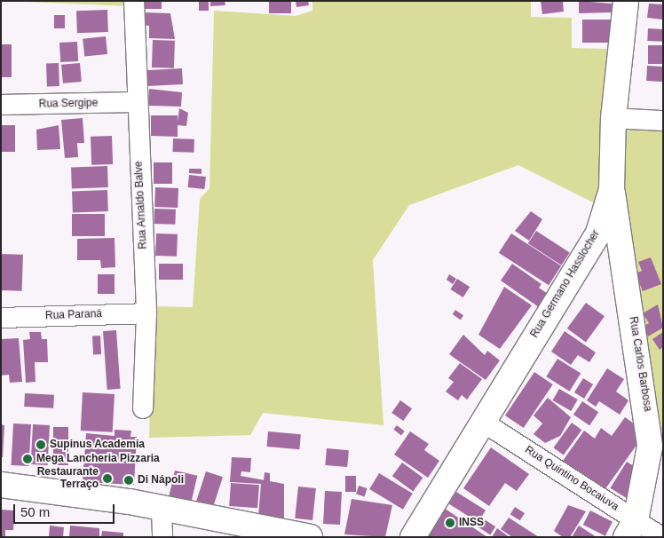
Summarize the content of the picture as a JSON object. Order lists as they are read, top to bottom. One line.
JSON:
{"streets":{"main road":["Rua Germano Hasslocher","Rua Carlos Barbosa"],"street":["Rua Sergipe","Rua Arnaldo Balve","Rua Paraná","Rua Quintino Bocaiuva"]},"crossings":[["Rua Sergipe","Rua Arnaldo Balve"],["Rua Arnaldo Balve","Rua Paraná"],["Rua Germano Hasslocher","Rua Carlos Barbosa"],["Rua Germano Hasslocher","Rua Quintino Bocaiuva"],["Rua Carlos Barbosa","Rua Quintino Bocaiuva"]],"places":["Supinus Academia","Mega Lancheria Pizzaria","Restaurante Terraço","Di Nápoli","INSS"],"scale_bar":"50 m"}
